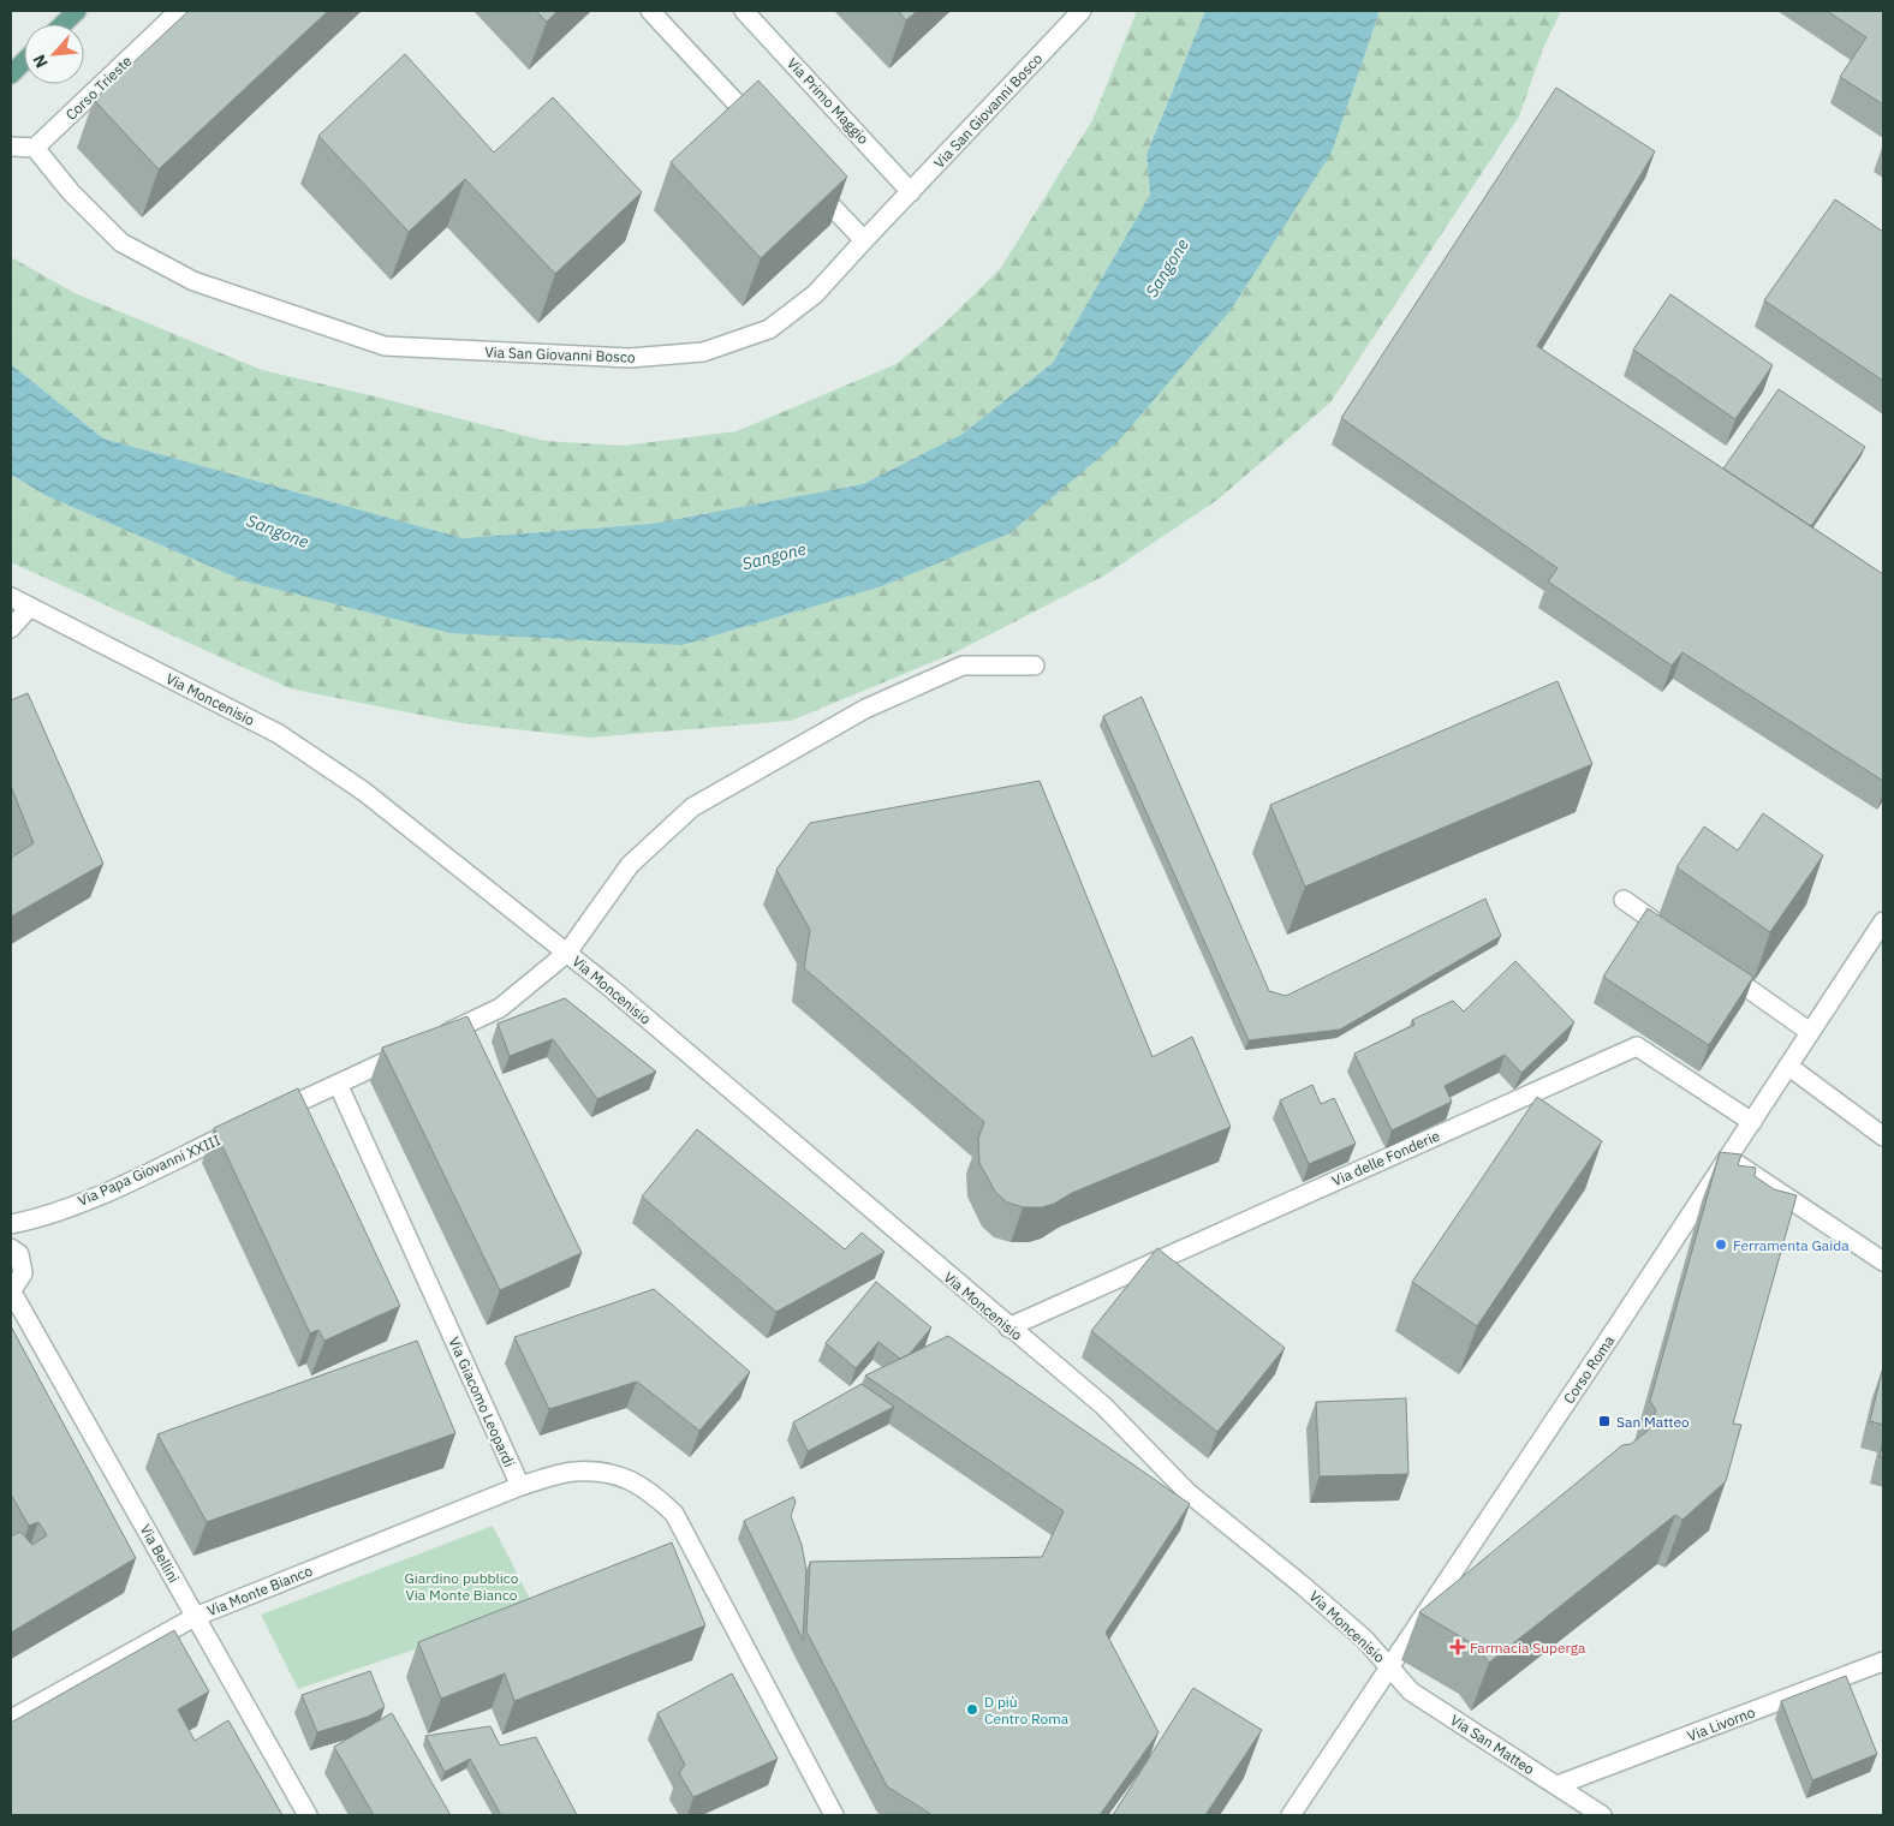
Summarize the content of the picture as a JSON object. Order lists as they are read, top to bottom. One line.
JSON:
{"streets":{"street":["Corso Trieste","Via Primo Maggio","Via San Giovanni Bosco","Via Moncenisio","Via delle Fonderie","Via Papa Giovanni XXIII","Corso Roma","Via Giacomo Leopardi","Via Bellini","Via Monte Bianco","Via Livorno","Via San Matteo"]},"crossings":[["Corso Trieste","Via San Giovanni Bosco"],["Via Primo Maggio","Via San Giovanni Bosco"],["Via Moncenisio","Via delle Fonderie"],["Via Moncenisio","Corso Roma"],["Via Moncenisio","Via San Matteo"],["Via delle Fonderie","Corso Roma"],["Corso Roma","Via San Matteo"],["Via Giacomo Leopardi","Via Monte Bianco"],["Via Bellini","Via Monte Bianco"],["Via Livorno","Via San Matteo"]],"water":["Sangone"],"parks":["Giardino pubblico Via Monte Bianco"],"places":{"other":["Ferramenta Gaida","D più Centro Roma"],"transit":["San Matteo"],"health":["Farmacia Superga"]},"north":"bottom left"}
